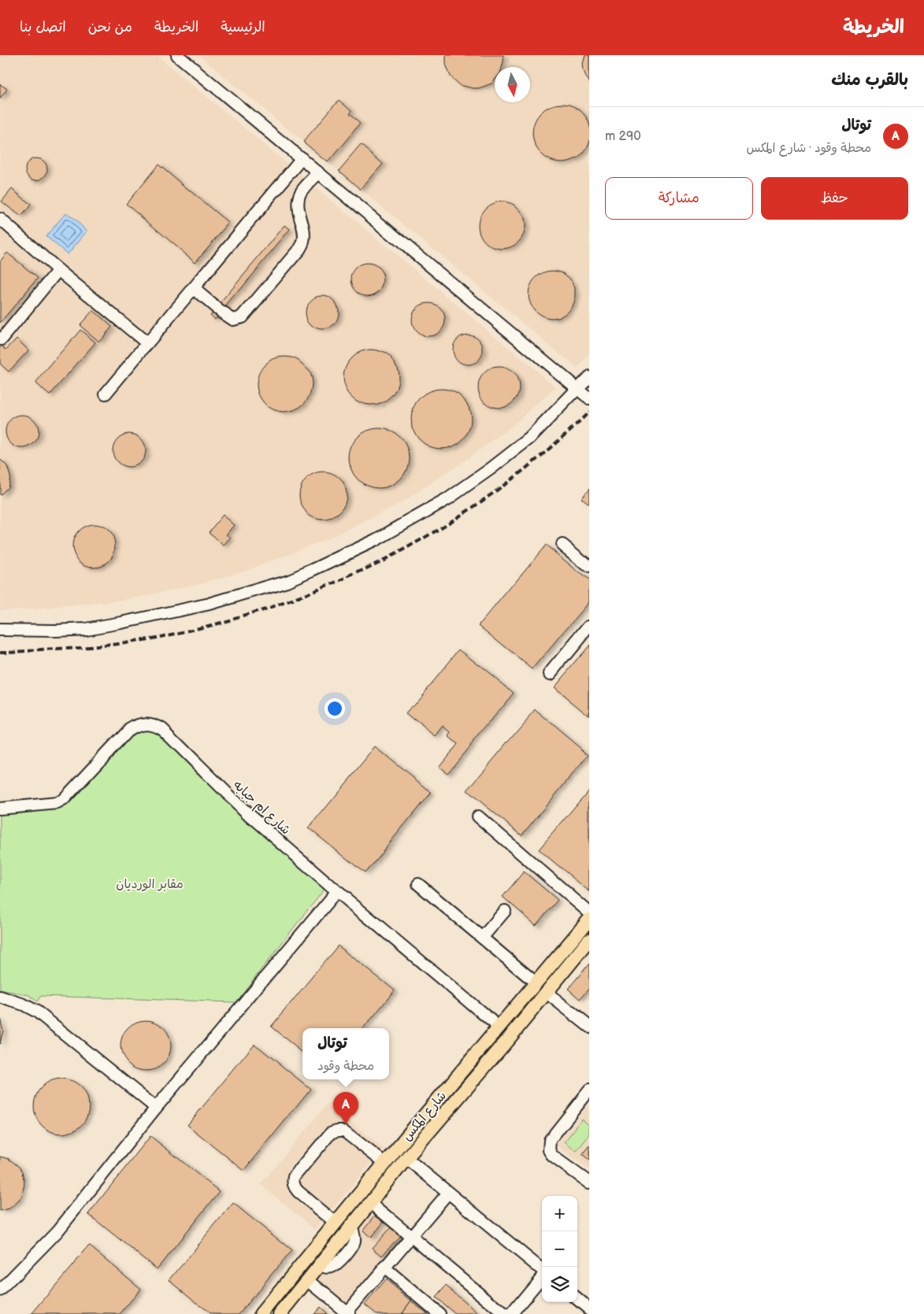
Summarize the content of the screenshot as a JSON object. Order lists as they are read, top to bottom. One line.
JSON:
{"streets":{"main road":["شارع المكس"],"street":["شارع ام جبابه"]},"crossings":[["شارع ام جبابه","شارع المكس"]],"parks":["مقابر الورديان"],"north":"bottom","page":{"header":"الخريطة","nav":["الرئيسية","الخريطة","من نحن","اتصل بنا"],"heading":"بالقرب منك","list":[{"mark":"A","name":"توتال","note":"محطة وقود · شارع المكس","value":"290 m"}],"buttons":["حفظ","مشاركة"],"popup":["توتال","محطة وقود"],"pins":"A","map_buttons":["+","−"]}}
